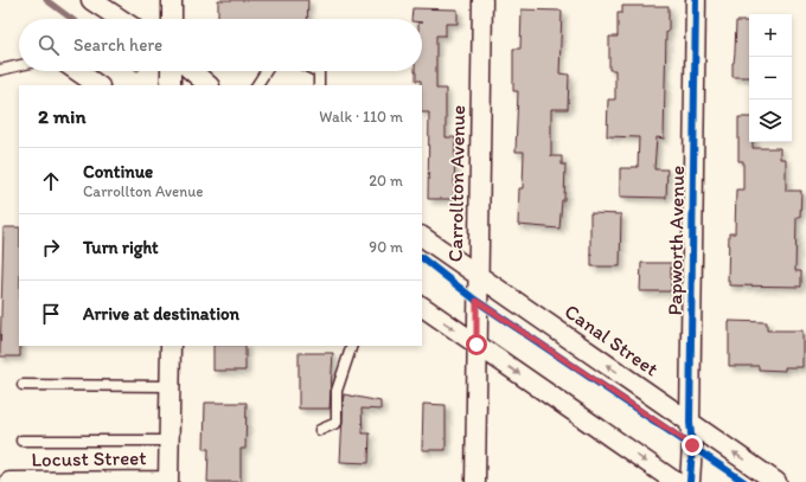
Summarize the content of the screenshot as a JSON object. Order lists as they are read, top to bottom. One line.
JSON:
{"streets":{"street":["Carrollton Avenue","Papworth Avenue","Canal Street","Locust Street"]},"crossings":[["Carrollton Avenue","Canal Street"],["Papworth Avenue","Canal Street"]],"page":{"map_buttons":["+","−"],"search":"Search here","heading":["2 min","Walk · 110 m"],"list":[["Continue","Carrollton Avenue","20 m"],["Turn right","90 m"],"Arrive at destination"]}}
